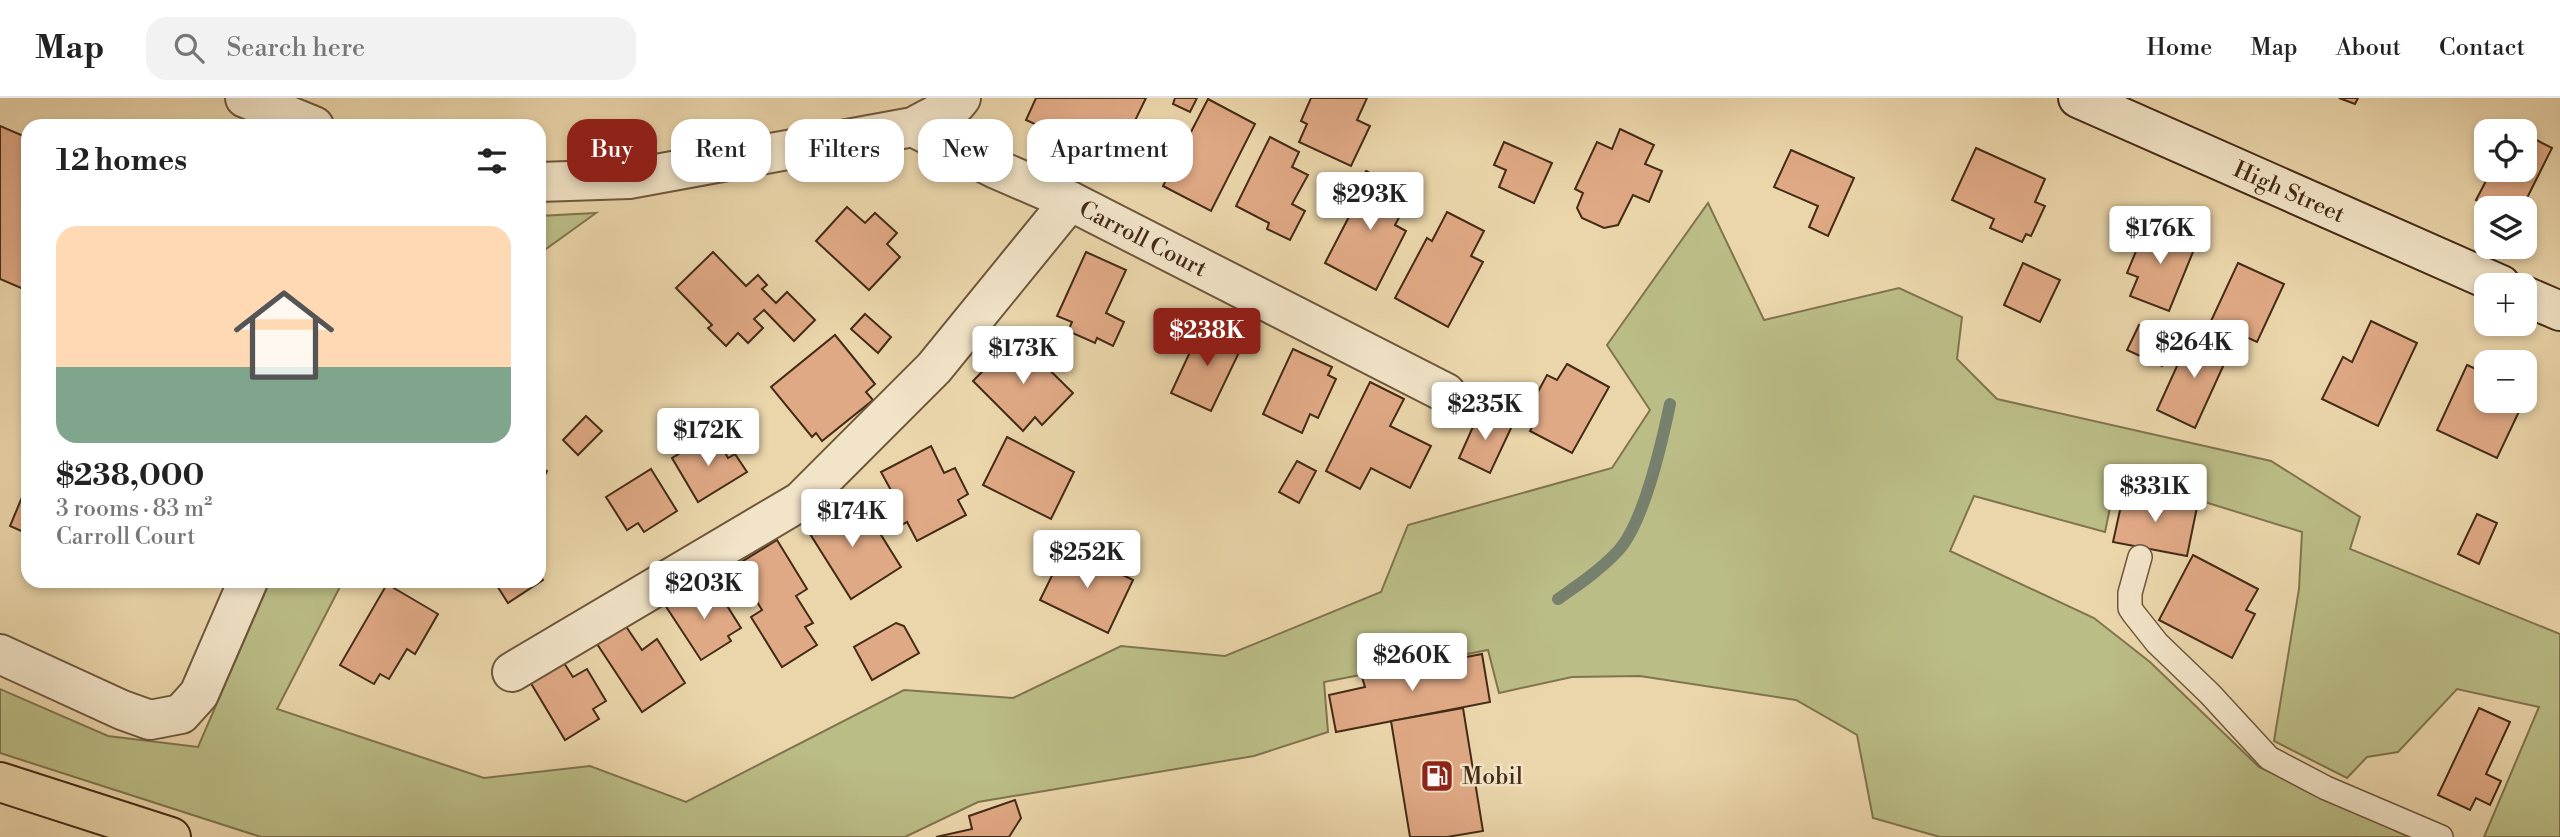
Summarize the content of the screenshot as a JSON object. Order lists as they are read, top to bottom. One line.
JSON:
{"streets":{"street":["High Street","Carroll Court"]},"places":{"fuel station":["Mobil"]},"page":{"header":"Map","search":"Search here","nav":["Home","Map","About","Contact"],"map_buttons":["+","−"],"chip":["Buy","Rent","Filters","New","Apartment"],"heading":"12 homes","price":["$293K","$176K","$238K","$264K","$173K","$235K","$172K","$331K","$174K","$252K","$203K","$260K"],"list":[{"name":"$238,000","note":"3 rooms · 83 m² · Carroll Court"}]}}
